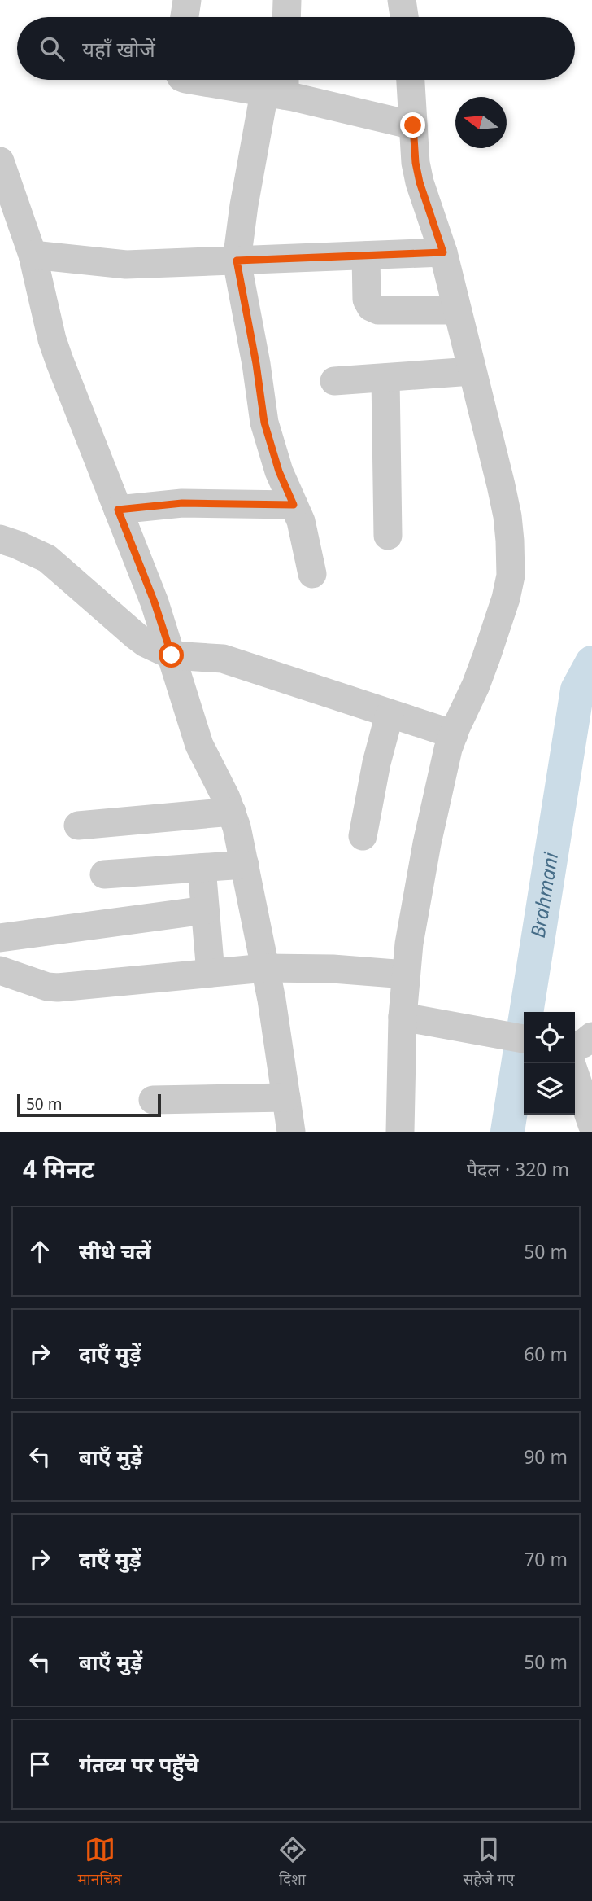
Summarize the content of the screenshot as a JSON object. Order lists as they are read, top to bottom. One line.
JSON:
{"water":["Brahmani"],"scale_bar":"50 m","north":"left","page":{"search":"यहाँ खोजें","scale":"50 m","heading":["4 मिनट","पैदल · 320 m"],"list":[["सीधे चलें","50 m"],["दाएँ मुड़ें","60 m"],["बाएँ मुड़ें","90 m"],["दाएँ मुड़ें","70 m"],["बाएँ मुड़ें","50 m"],"गंतव्य पर पहुँचे"],"nav":["मानचित्र","दिशा","सहेजे गए"]}}
